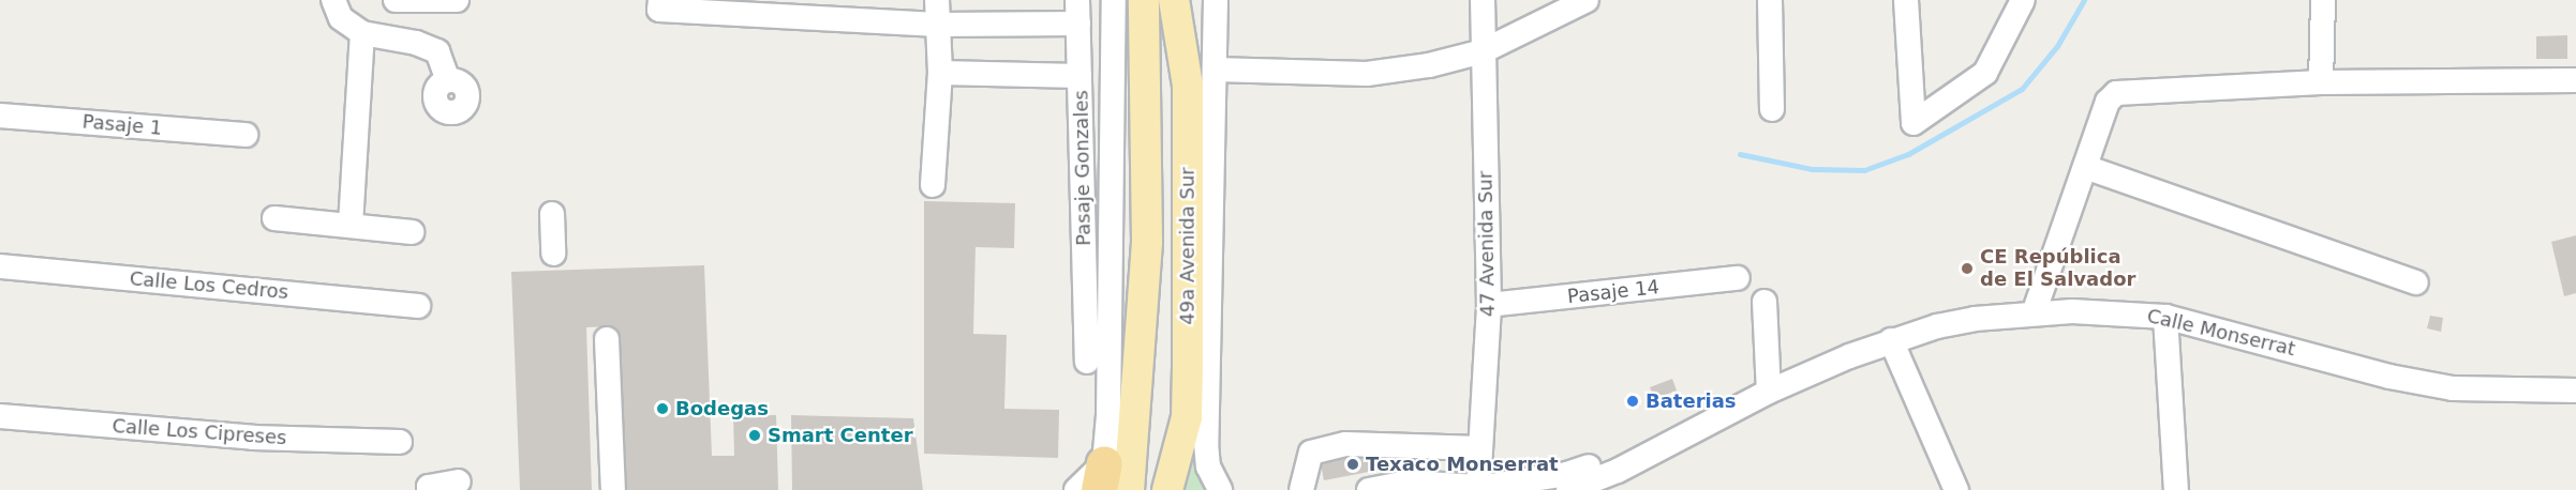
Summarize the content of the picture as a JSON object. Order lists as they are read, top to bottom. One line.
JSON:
{"streets":{"main road":["49a Avenida Sur"],"street":["Pasaje 1","Pasaje Gonzales","47 Avenida Sur","Calle Los Cedros","Pasaje 14","Calle Monserrat","Calle Los Cipreses"]},"crossings":[["47 Avenida Sur","Pasaje 14"],["47 Avenida Sur","Calle Monserrat"]],"places":["CE República de El Salvador","Baterias","Bodegas","Smart Center","Texaco Monserrat"]}
